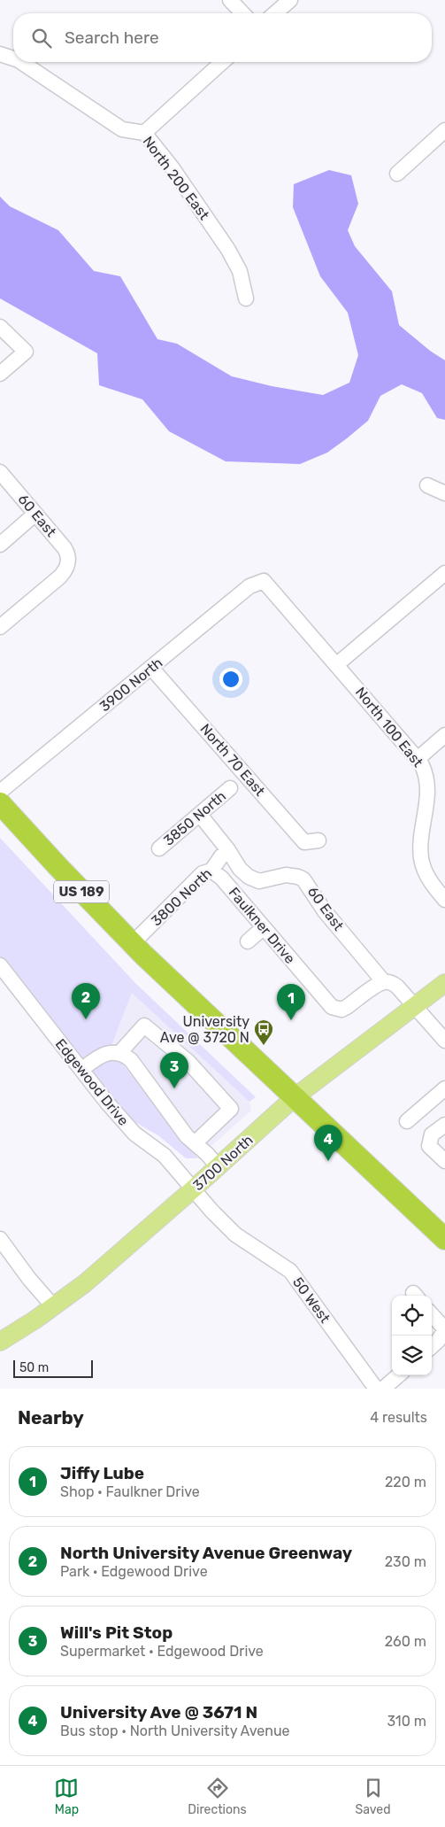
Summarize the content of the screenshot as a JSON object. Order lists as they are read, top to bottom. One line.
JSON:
{"streets":{"highway":["US 189"],"main road":["3700 North"],"street":["North 200 East","60 East","3900 North","North 100 East","North 70 East","3850 North","3800 North","Faulkner Drive","Edgewood Drive","50 West"]},"crossings":[["60 East","3850 North"],["60 East","3800 North"],["60 East","Faulkner Drive"],["3900 North","North 100 East"],["3900 North","North 70 East"],["US 189","3800 North"],["US 189","3700 North"],["3800 North","Faulkner Drive"],["Edgewood Drive","3700 North"],["Edgewood Drive","50 West"],["3700 North","50 West"]],"places":{"bus stop":["University Ave @ 3720 N"]},"scale_bar":"50 m","page":{"search":"Search here","pins":["2","1","3","4"],"scale":"50 m","heading":["Nearby","4 results"],"list":[{"mark":"1","name":"Jiffy Lube","note":"Shop · Faulkner Drive","value":"220 m"},{"mark":"2","name":"North University Avenue Greenway","note":"Park · Edgewood Drive","value":"230 m"},{"mark":"3","name":"Will's Pit Stop","note":"Supermarket · Edgewood Drive","value":"260 m"},{"mark":"4","name":"University Ave @ 3671 N","note":"Bus stop · North University Avenue","value":"310 m"}],"nav":["Map","Directions","Saved"]}}
